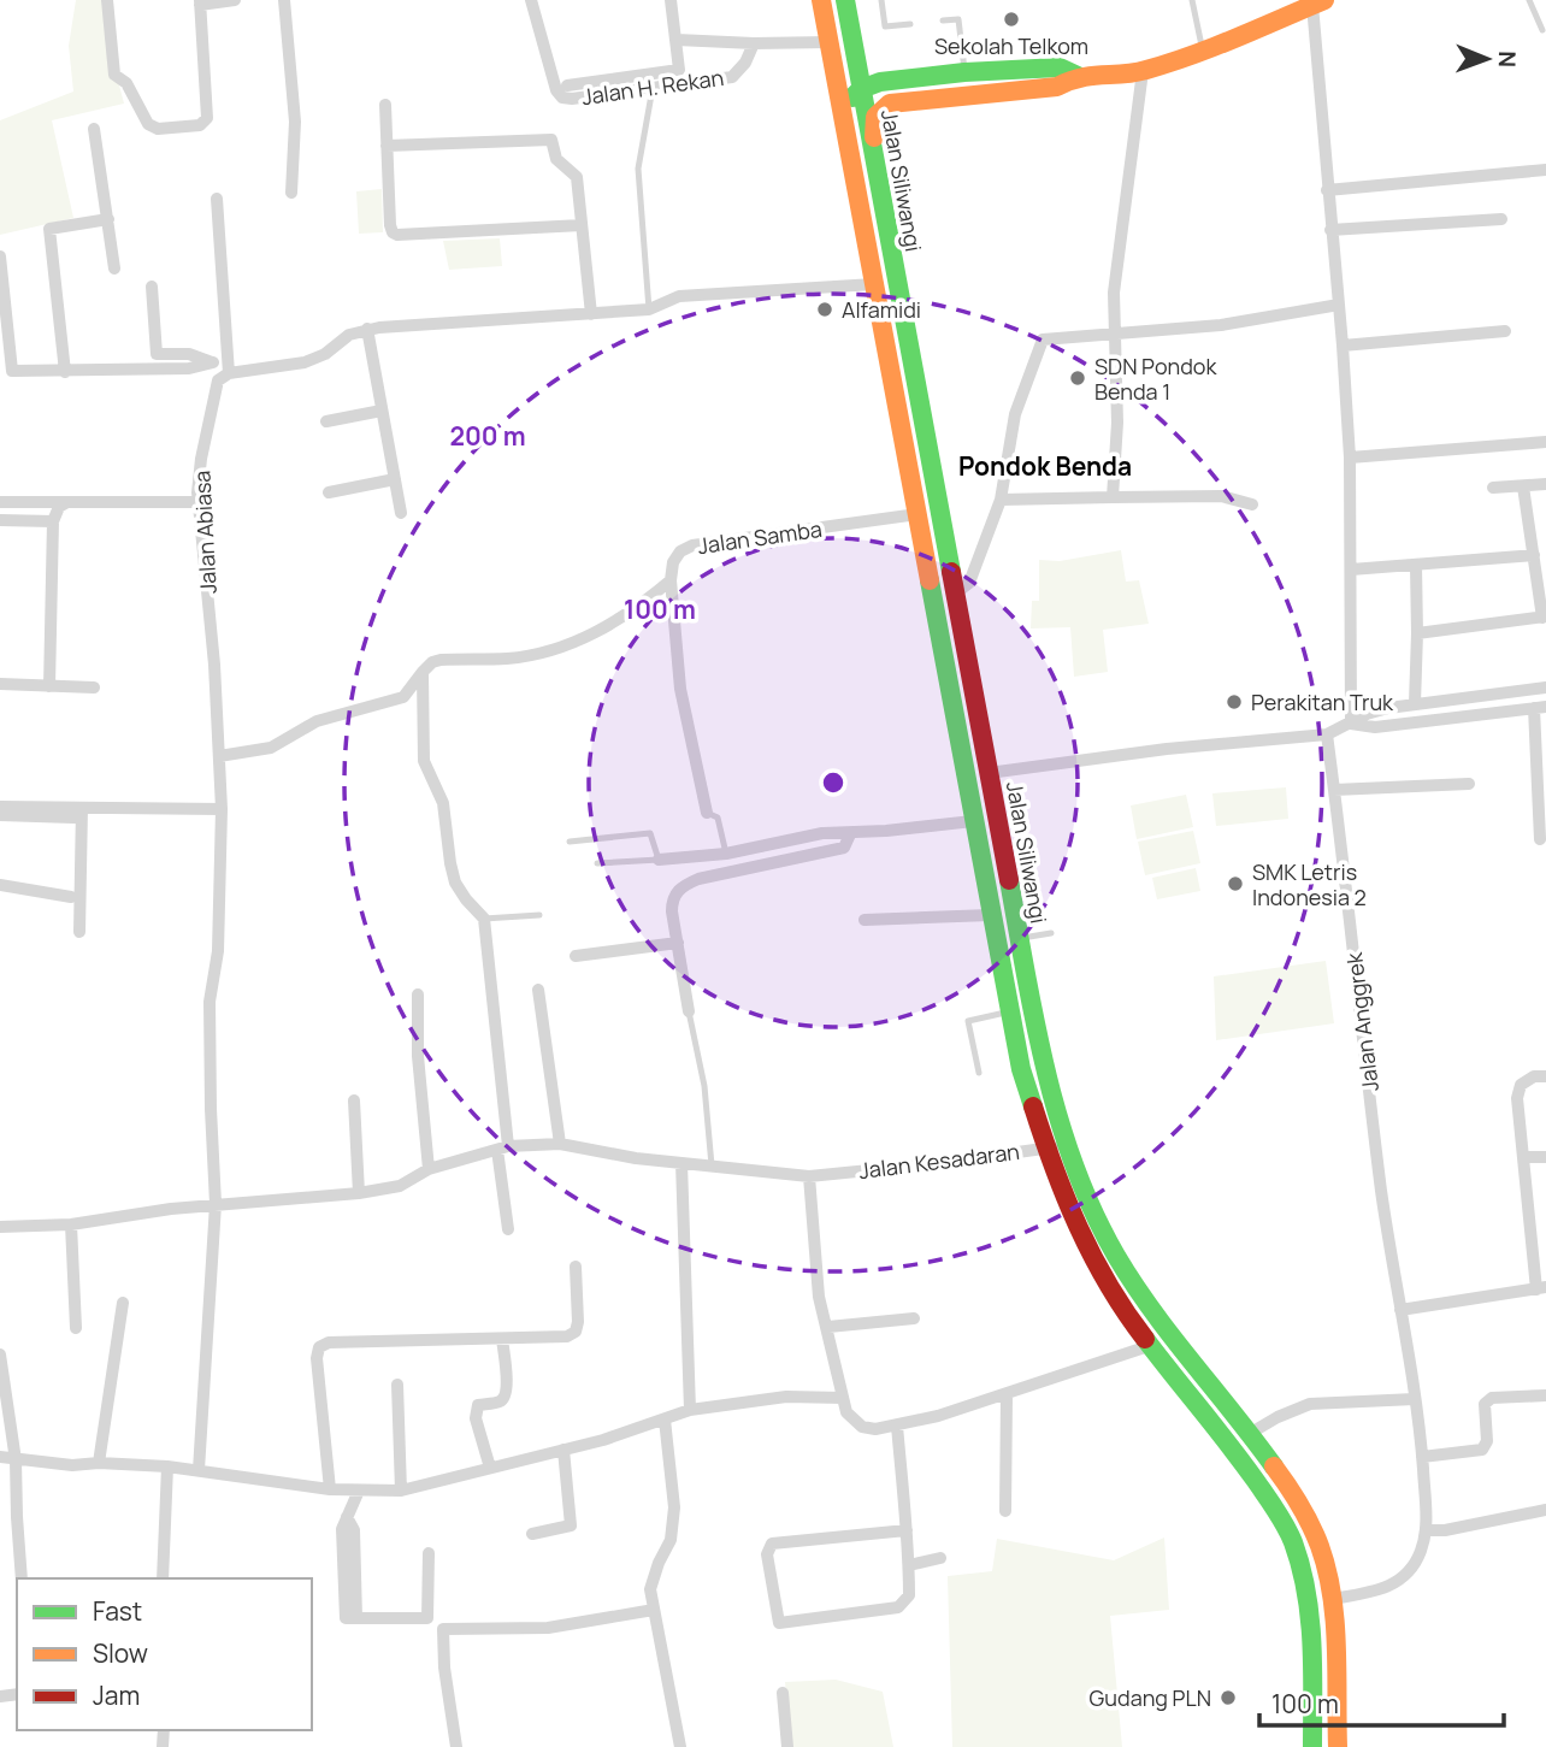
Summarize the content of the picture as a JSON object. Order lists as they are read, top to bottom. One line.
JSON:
{"streets":{"main road":["Jalan Siliwangi"],"street":["Jalan H. Rekan","Jalan Abiasa","Jalan Samba","Jalan Anggrek","Jalan Kesadaran"]},"crossings":[["Jalan Siliwangi","Jalan Anggrek"],["Jalan Siliwangi","Jalan Kesadaran"],["Jalan Abiasa","Jalan Samba"],["Jalan Abiasa","Jalan Kesadaran"]],"districts":["Pondok Benda"],"places":["Sekolah Telkom","Alfamidi","SDN Pondok Benda 1","Perakitan Truk","SMK Letris Indonesia 2","Gudang PLN"],"legend":["Fast","Slow","Jam"],"scale_bar":"100 m","north":"right","rings":["200 m","100 m"]}
